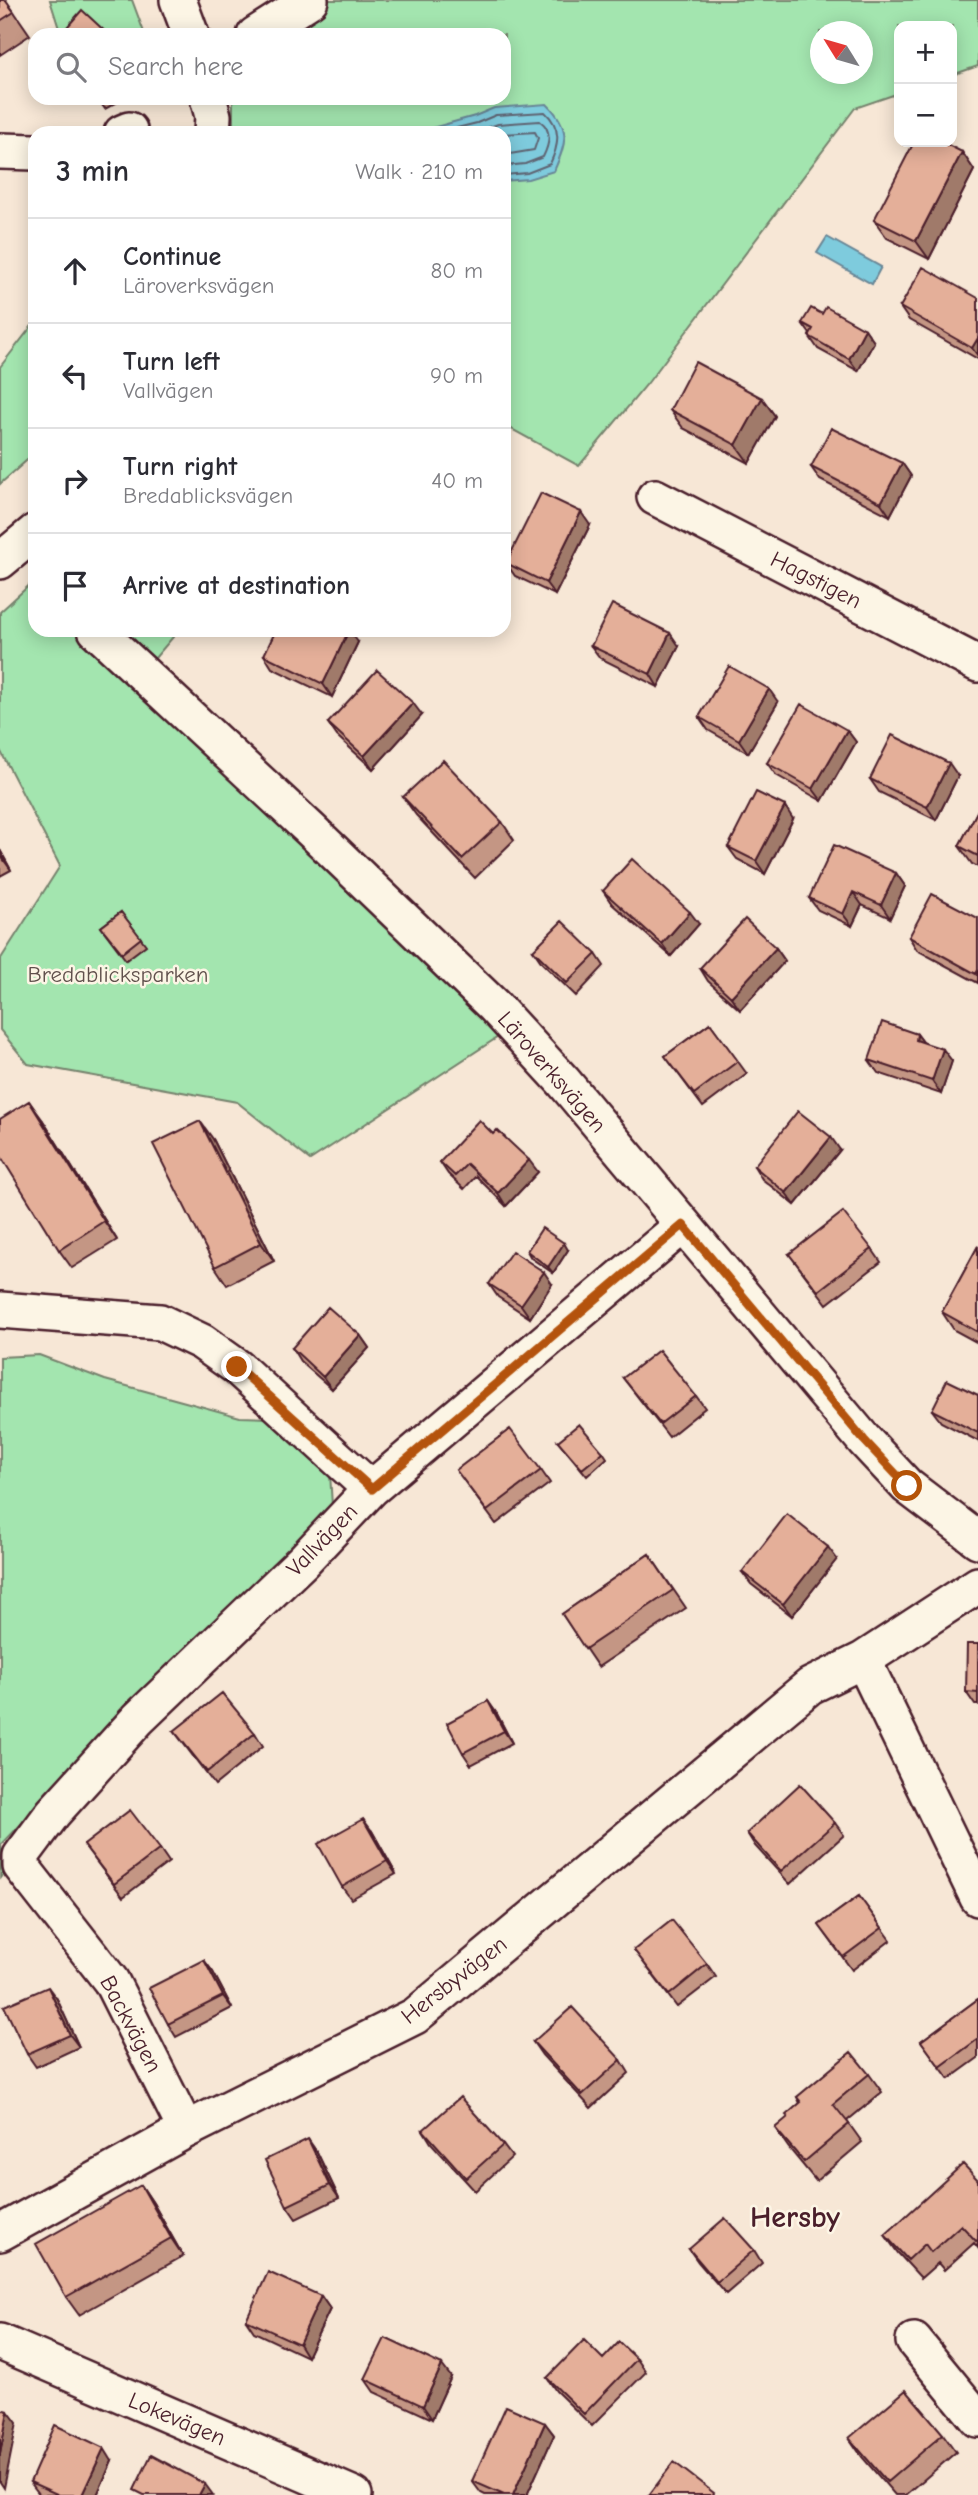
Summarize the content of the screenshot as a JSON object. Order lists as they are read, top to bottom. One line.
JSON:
{"streets":{"street":["Hagstigen","Läroverksvägen","Vallvägen","Hersbyvägen","Backvägen","Lokevägen"]},"crossings":[["Läroverksvägen","Vallvägen"],["Vallvägen","Backvägen"],["Hersbyvägen","Backvägen"]],"districts":["Hersby"],"parks":["Bredablicksparken"],"north":"top left","page":{"map_buttons":["+","−"],"search":"Search here","heading":["3 min","Walk · 210 m"],"list":[["Continue","Läroverksvägen","80 m"],["Turn left","Vallvägen","90 m"],["Turn right","Bredablicksvägen","40 m"],"Arrive at destination"]}}
